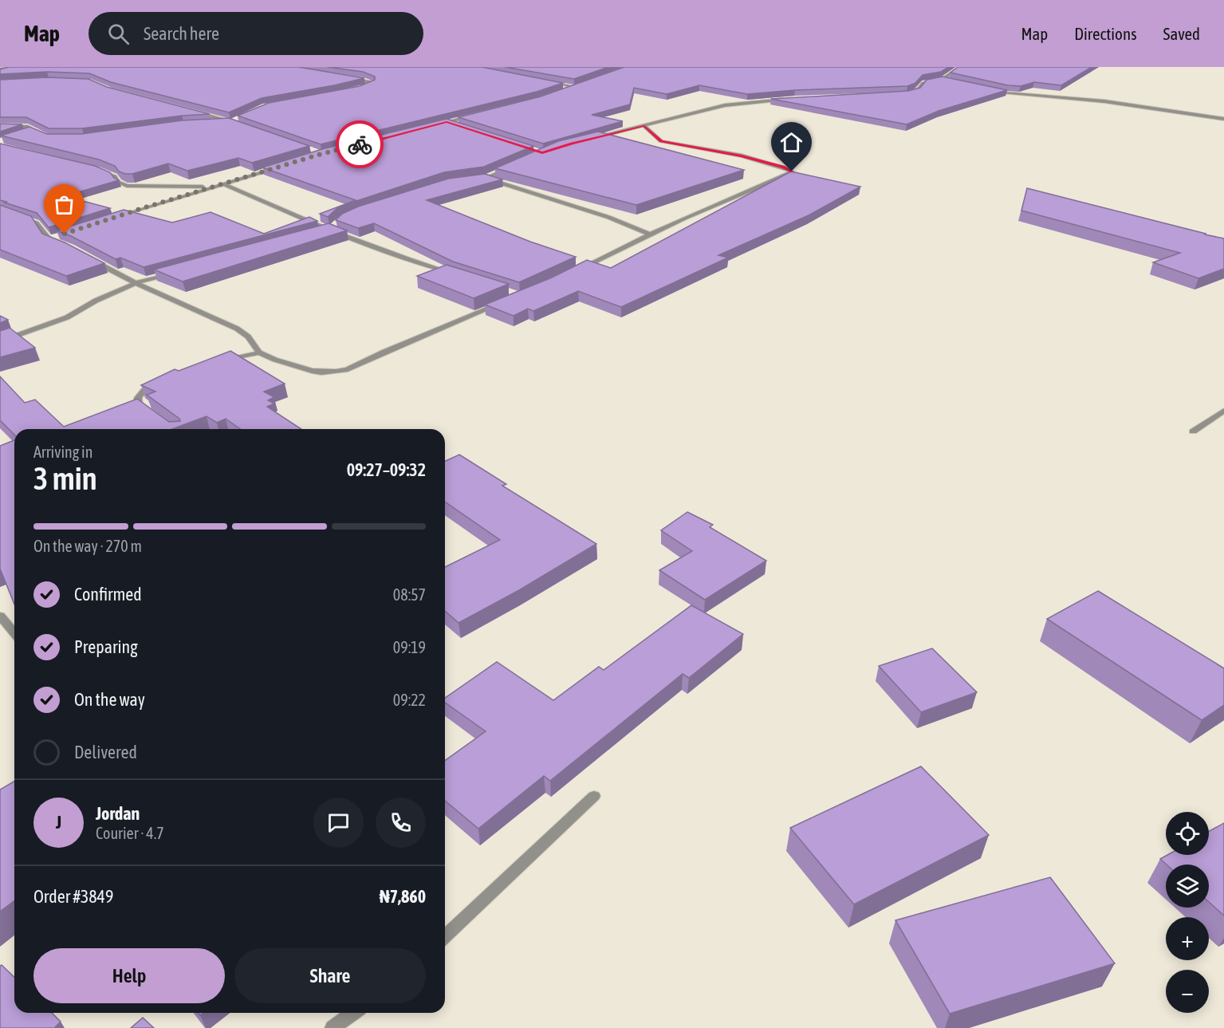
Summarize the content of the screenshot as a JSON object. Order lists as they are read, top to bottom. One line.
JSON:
{"page":{"header":"Map","search":"Search here","nav":["Map","Directions","Saved"],"heading":["3 min","Arriving in","09:27–09:32"],"panel":["Jordan","Courier · 4.7","Order #3849","₦7,860"],"bar":"On the way · 270 m","list":[["Confirmed","08:57"],["Preparing","09:19"],["On the way","09:22"],"Delivered"],"round":"J","map_buttons":["+","−"],"buttons":["Help","Share"]}}
